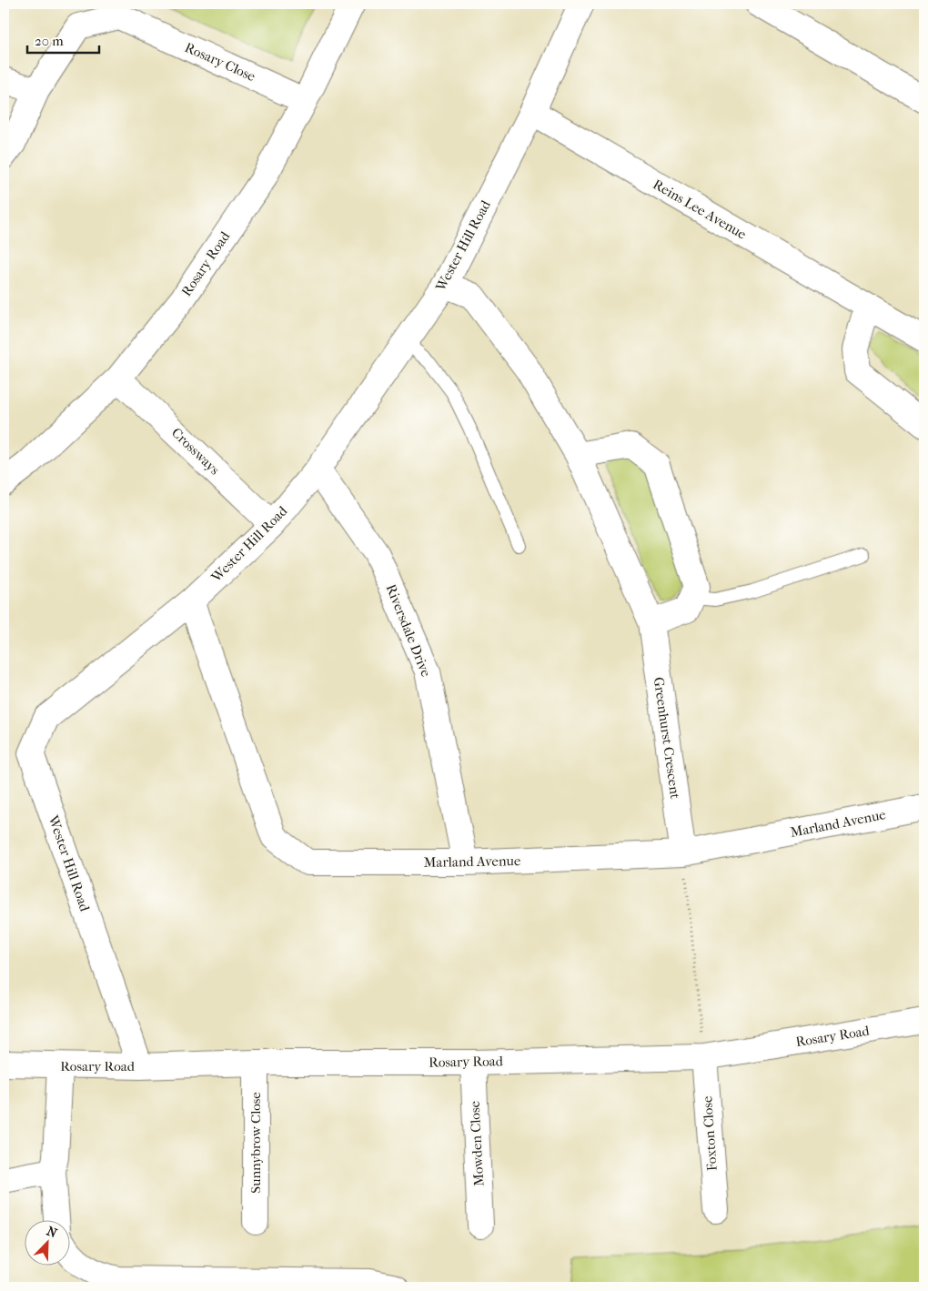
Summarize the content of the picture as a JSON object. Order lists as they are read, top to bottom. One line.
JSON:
{"streets":{"street":["Rosary Close","Reins Lee Avenue","Wester Hill Road","Rosary Road","Crossways","Riversdale Drive","Greenhurst Crescent","Marland Avenue","Foxton Close","Sunnybrow Close","Mowden Close"]},"crossings":[["Rosary Close","Rosary Road"],["Reins Lee Avenue","Wester Hill Road"],["Wester Hill Road","Rosary Road"],["Wester Hill Road","Crossways"],["Wester Hill Road","Riversdale Drive"],["Wester Hill Road","Greenhurst Crescent"],["Wester Hill Road","Marland Avenue"],["Rosary Road","Crossways"],["Rosary Road","Foxton Close"],["Rosary Road","Sunnybrow Close"],["Rosary Road","Mowden Close"],["Riversdale Drive","Marland Avenue"],["Greenhurst Crescent","Marland Avenue"]],"scale_bar":"20 m","north":"top right"}
